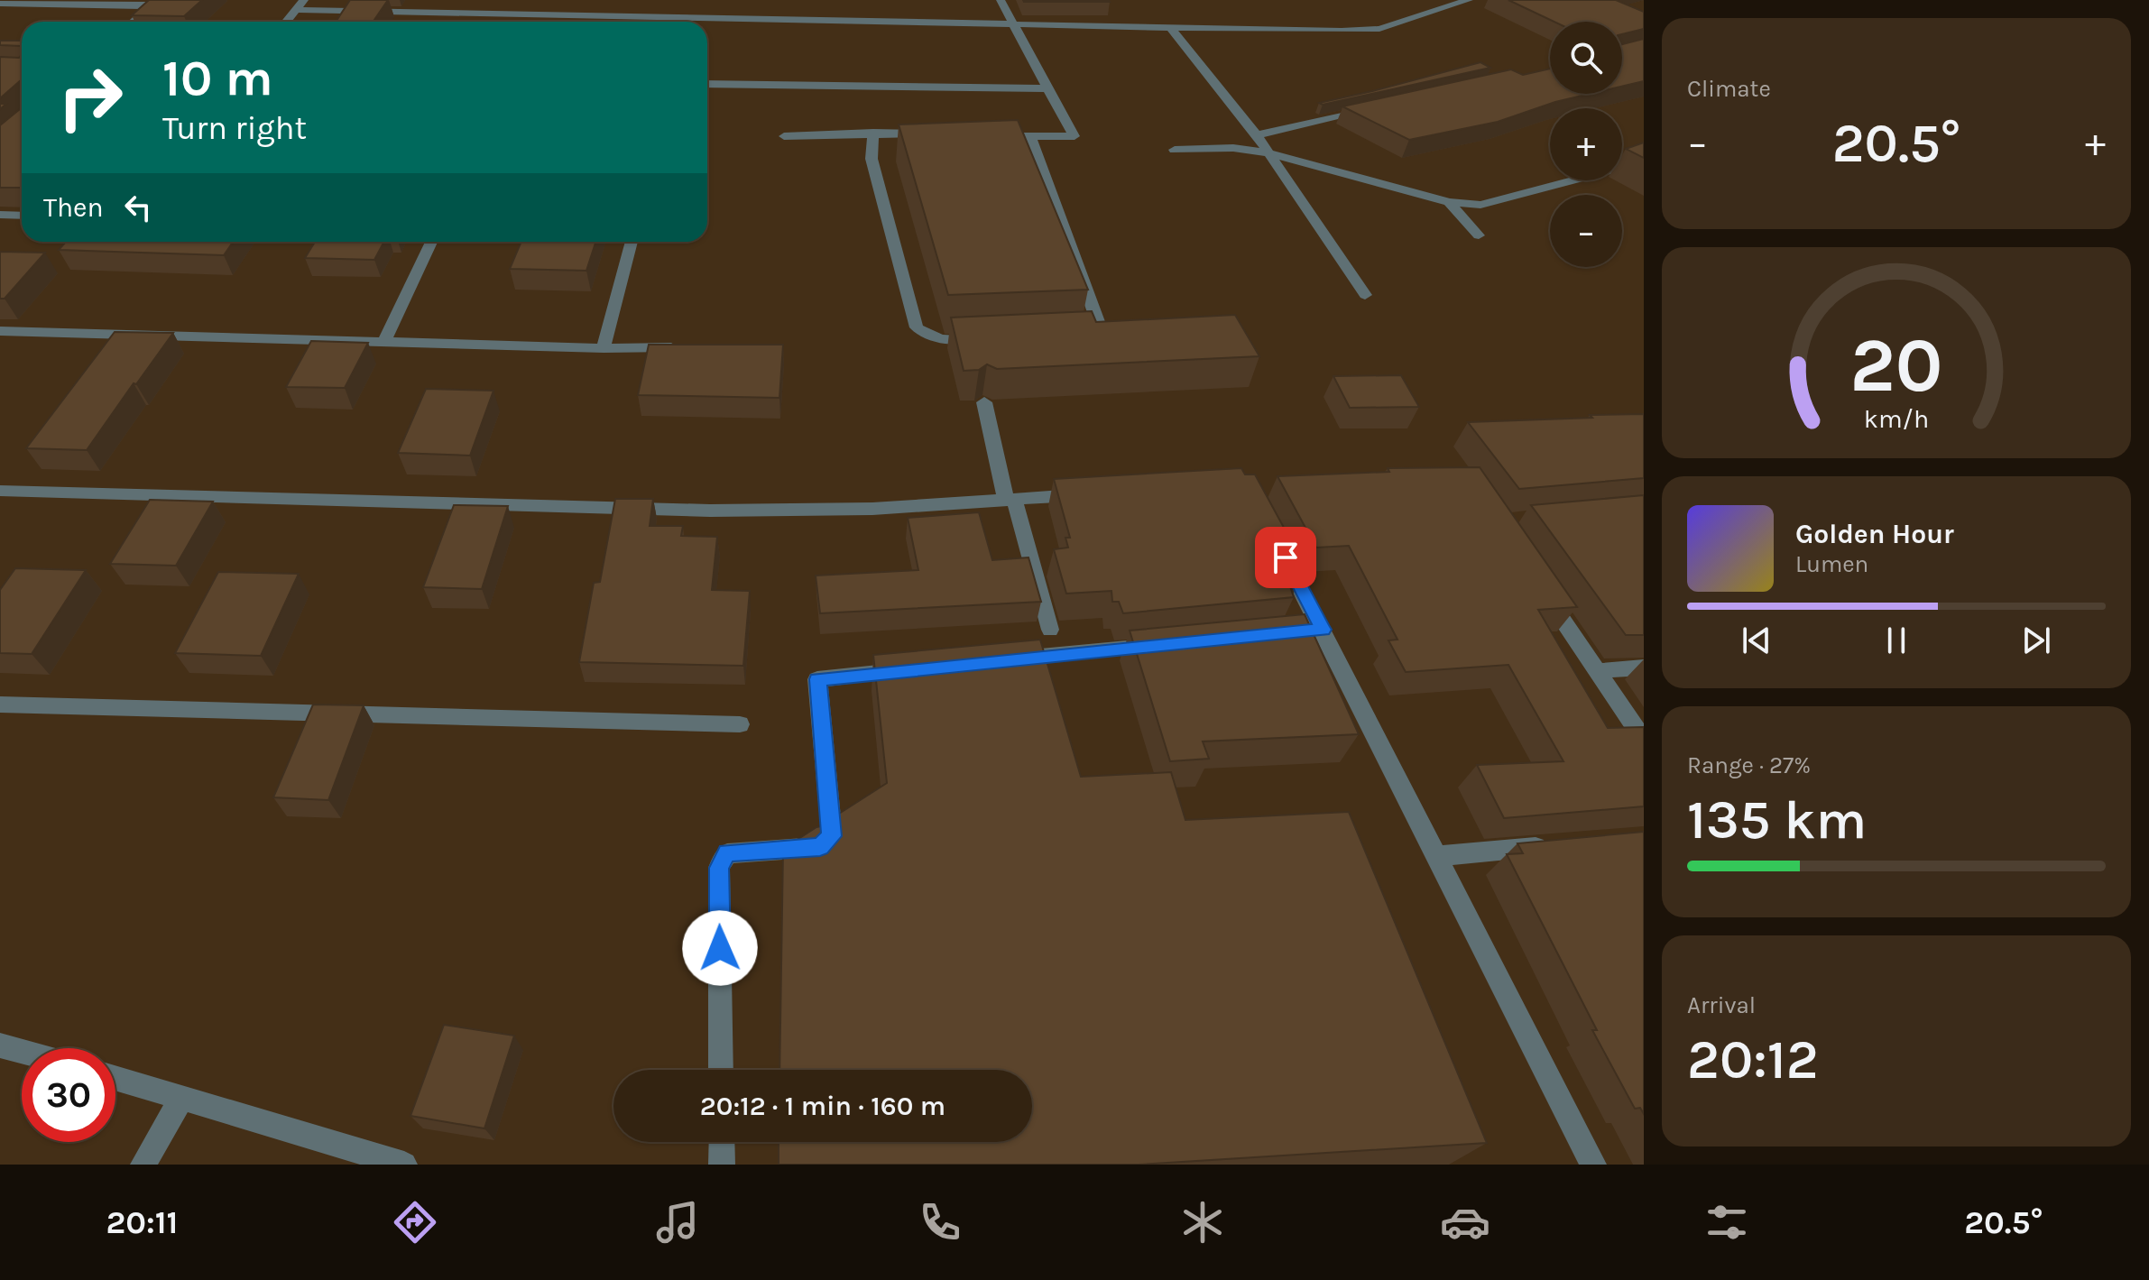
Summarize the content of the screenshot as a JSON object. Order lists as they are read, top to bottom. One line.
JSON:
{"page":{"tile":["Climate",["Range · 27%","135 km"],["Arrival","20:12"]],"map_buttons":["+","−"],"turn":["10 m","Turn right"],"heat":["−","20.5°","+"],"then":"Then","song":["Golden Hour","Lumen"],"limit":"30","trip":"20:12 · 1 min · 160 m","tabs":["20:11","20.5°"],"gauge":["20","km/h"]}}
